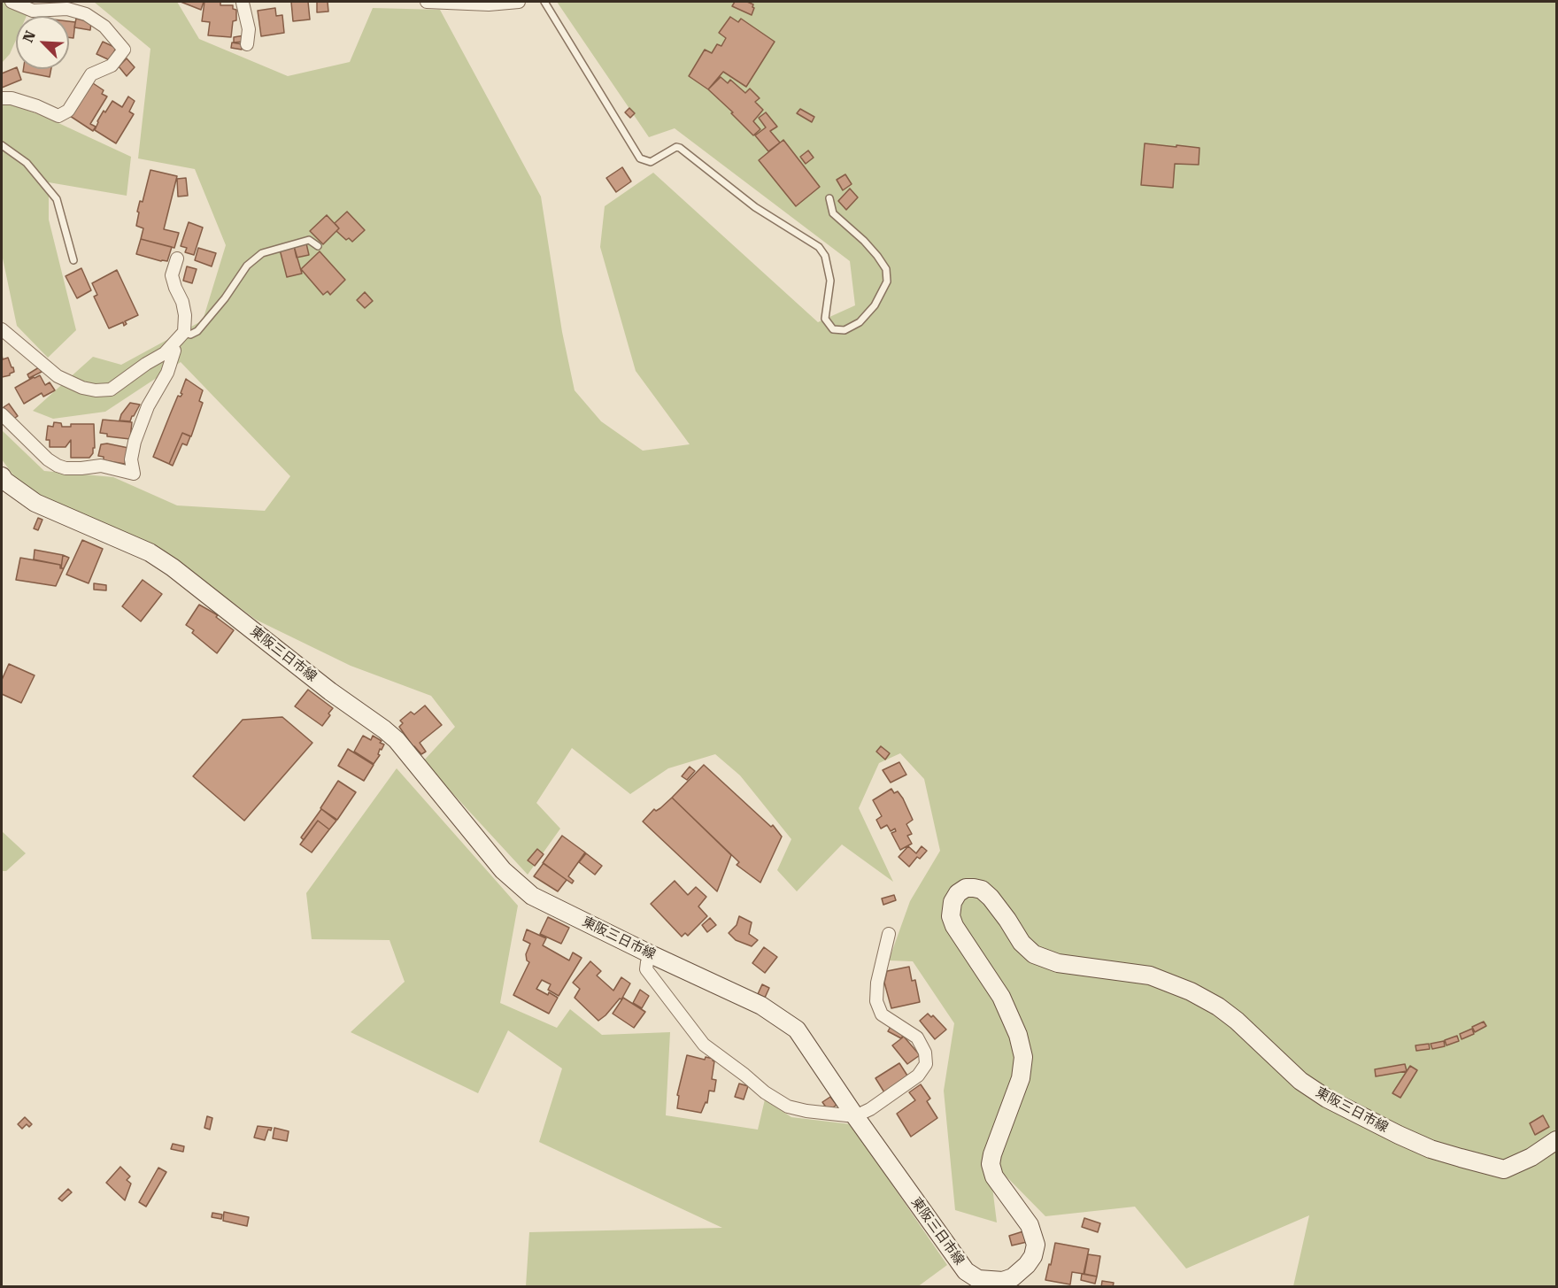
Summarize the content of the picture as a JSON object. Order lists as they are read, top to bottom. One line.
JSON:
{"streets":{"main road":["東阪三日市線"]},"north":"top left"}
